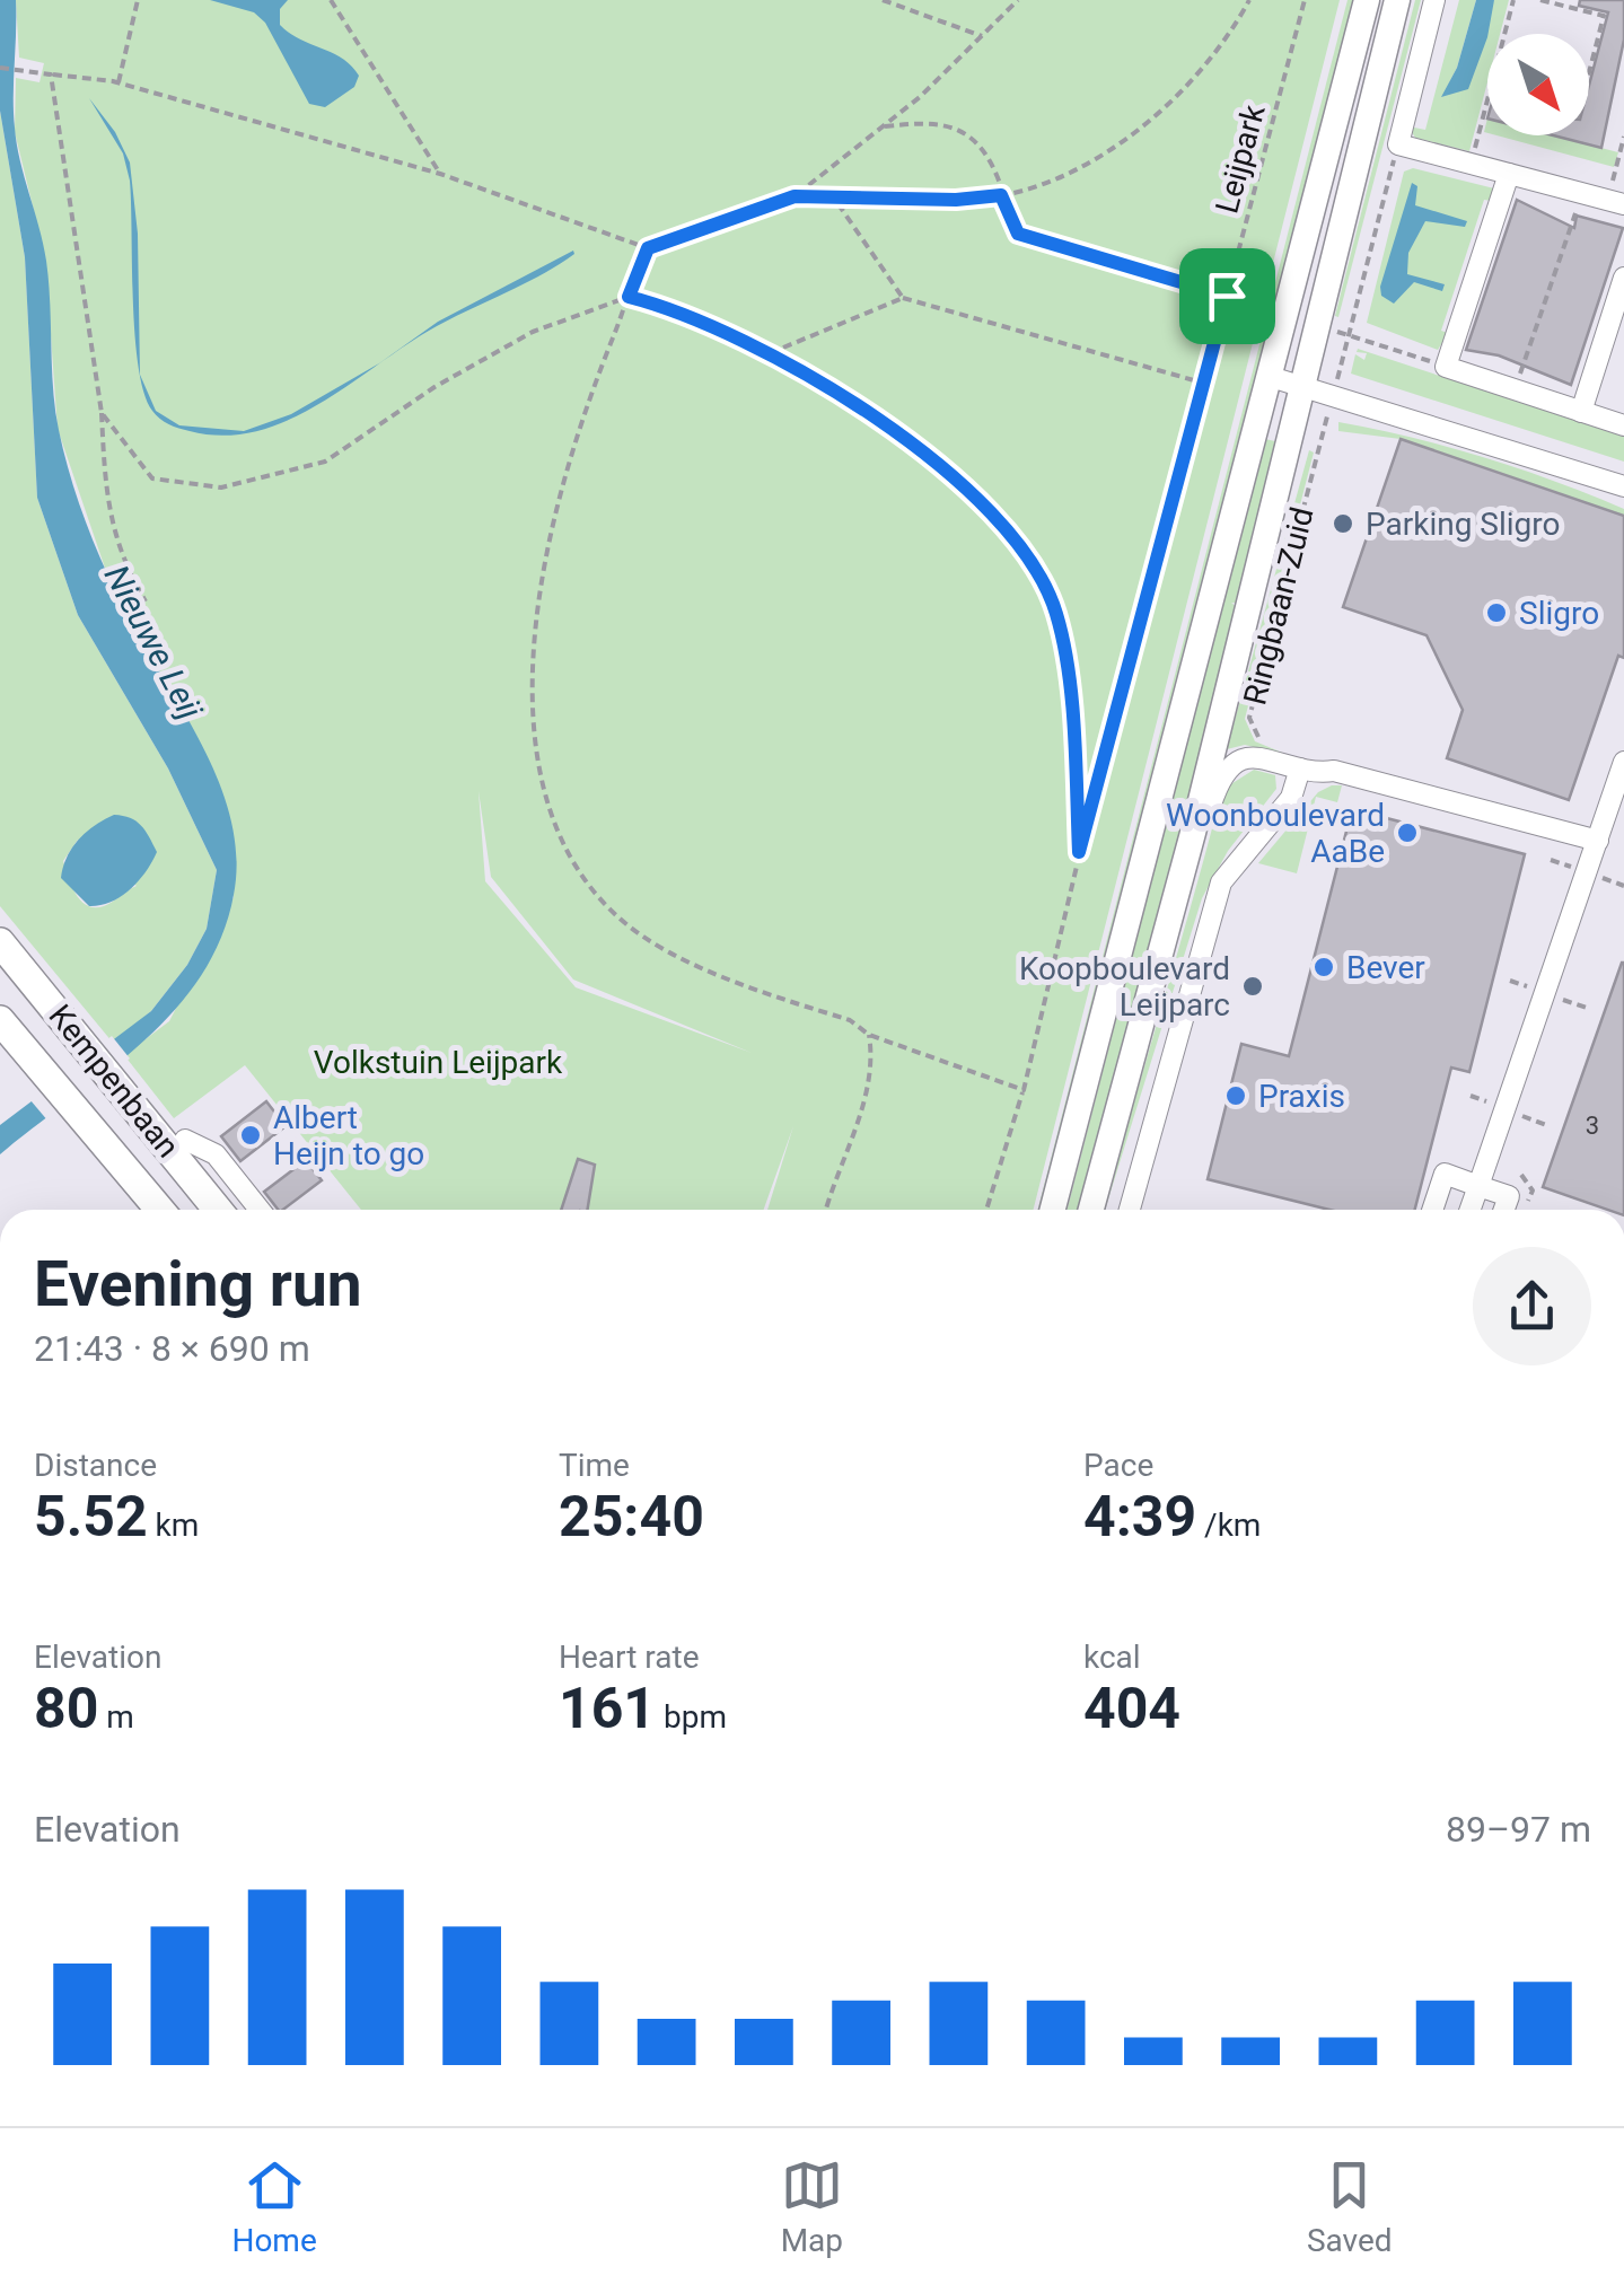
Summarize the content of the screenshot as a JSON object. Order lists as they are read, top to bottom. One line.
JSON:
{"streets":{"highway":["Kempenbaan"],"main road":["Ringbaan-Zuid"],"path":["Leijpark"]},"water":["Nieuwe Leij"],"parks":["Volkstuin Leijpark"],"places":["Parking Sligro","Sligro","Woonboulevard AaBe","Bever","Koopboulevard Leijparc","Praxis","Albert Heijn to go"],"house_numbers":["3"],"north":"bottom right","page":{"heading":["Evening run","21:43 · 8 × 690 m"],"stats":[["Distance","5.52 km"],["Time","25:40"],["Pace","4:39 /km"],["Elevation","80 m"],["Heart rate","161 bpm"],["kcal","404"]],"chart":["Elevation","89–97 m"],"tabs":["Home","Map","Saved"]}}
